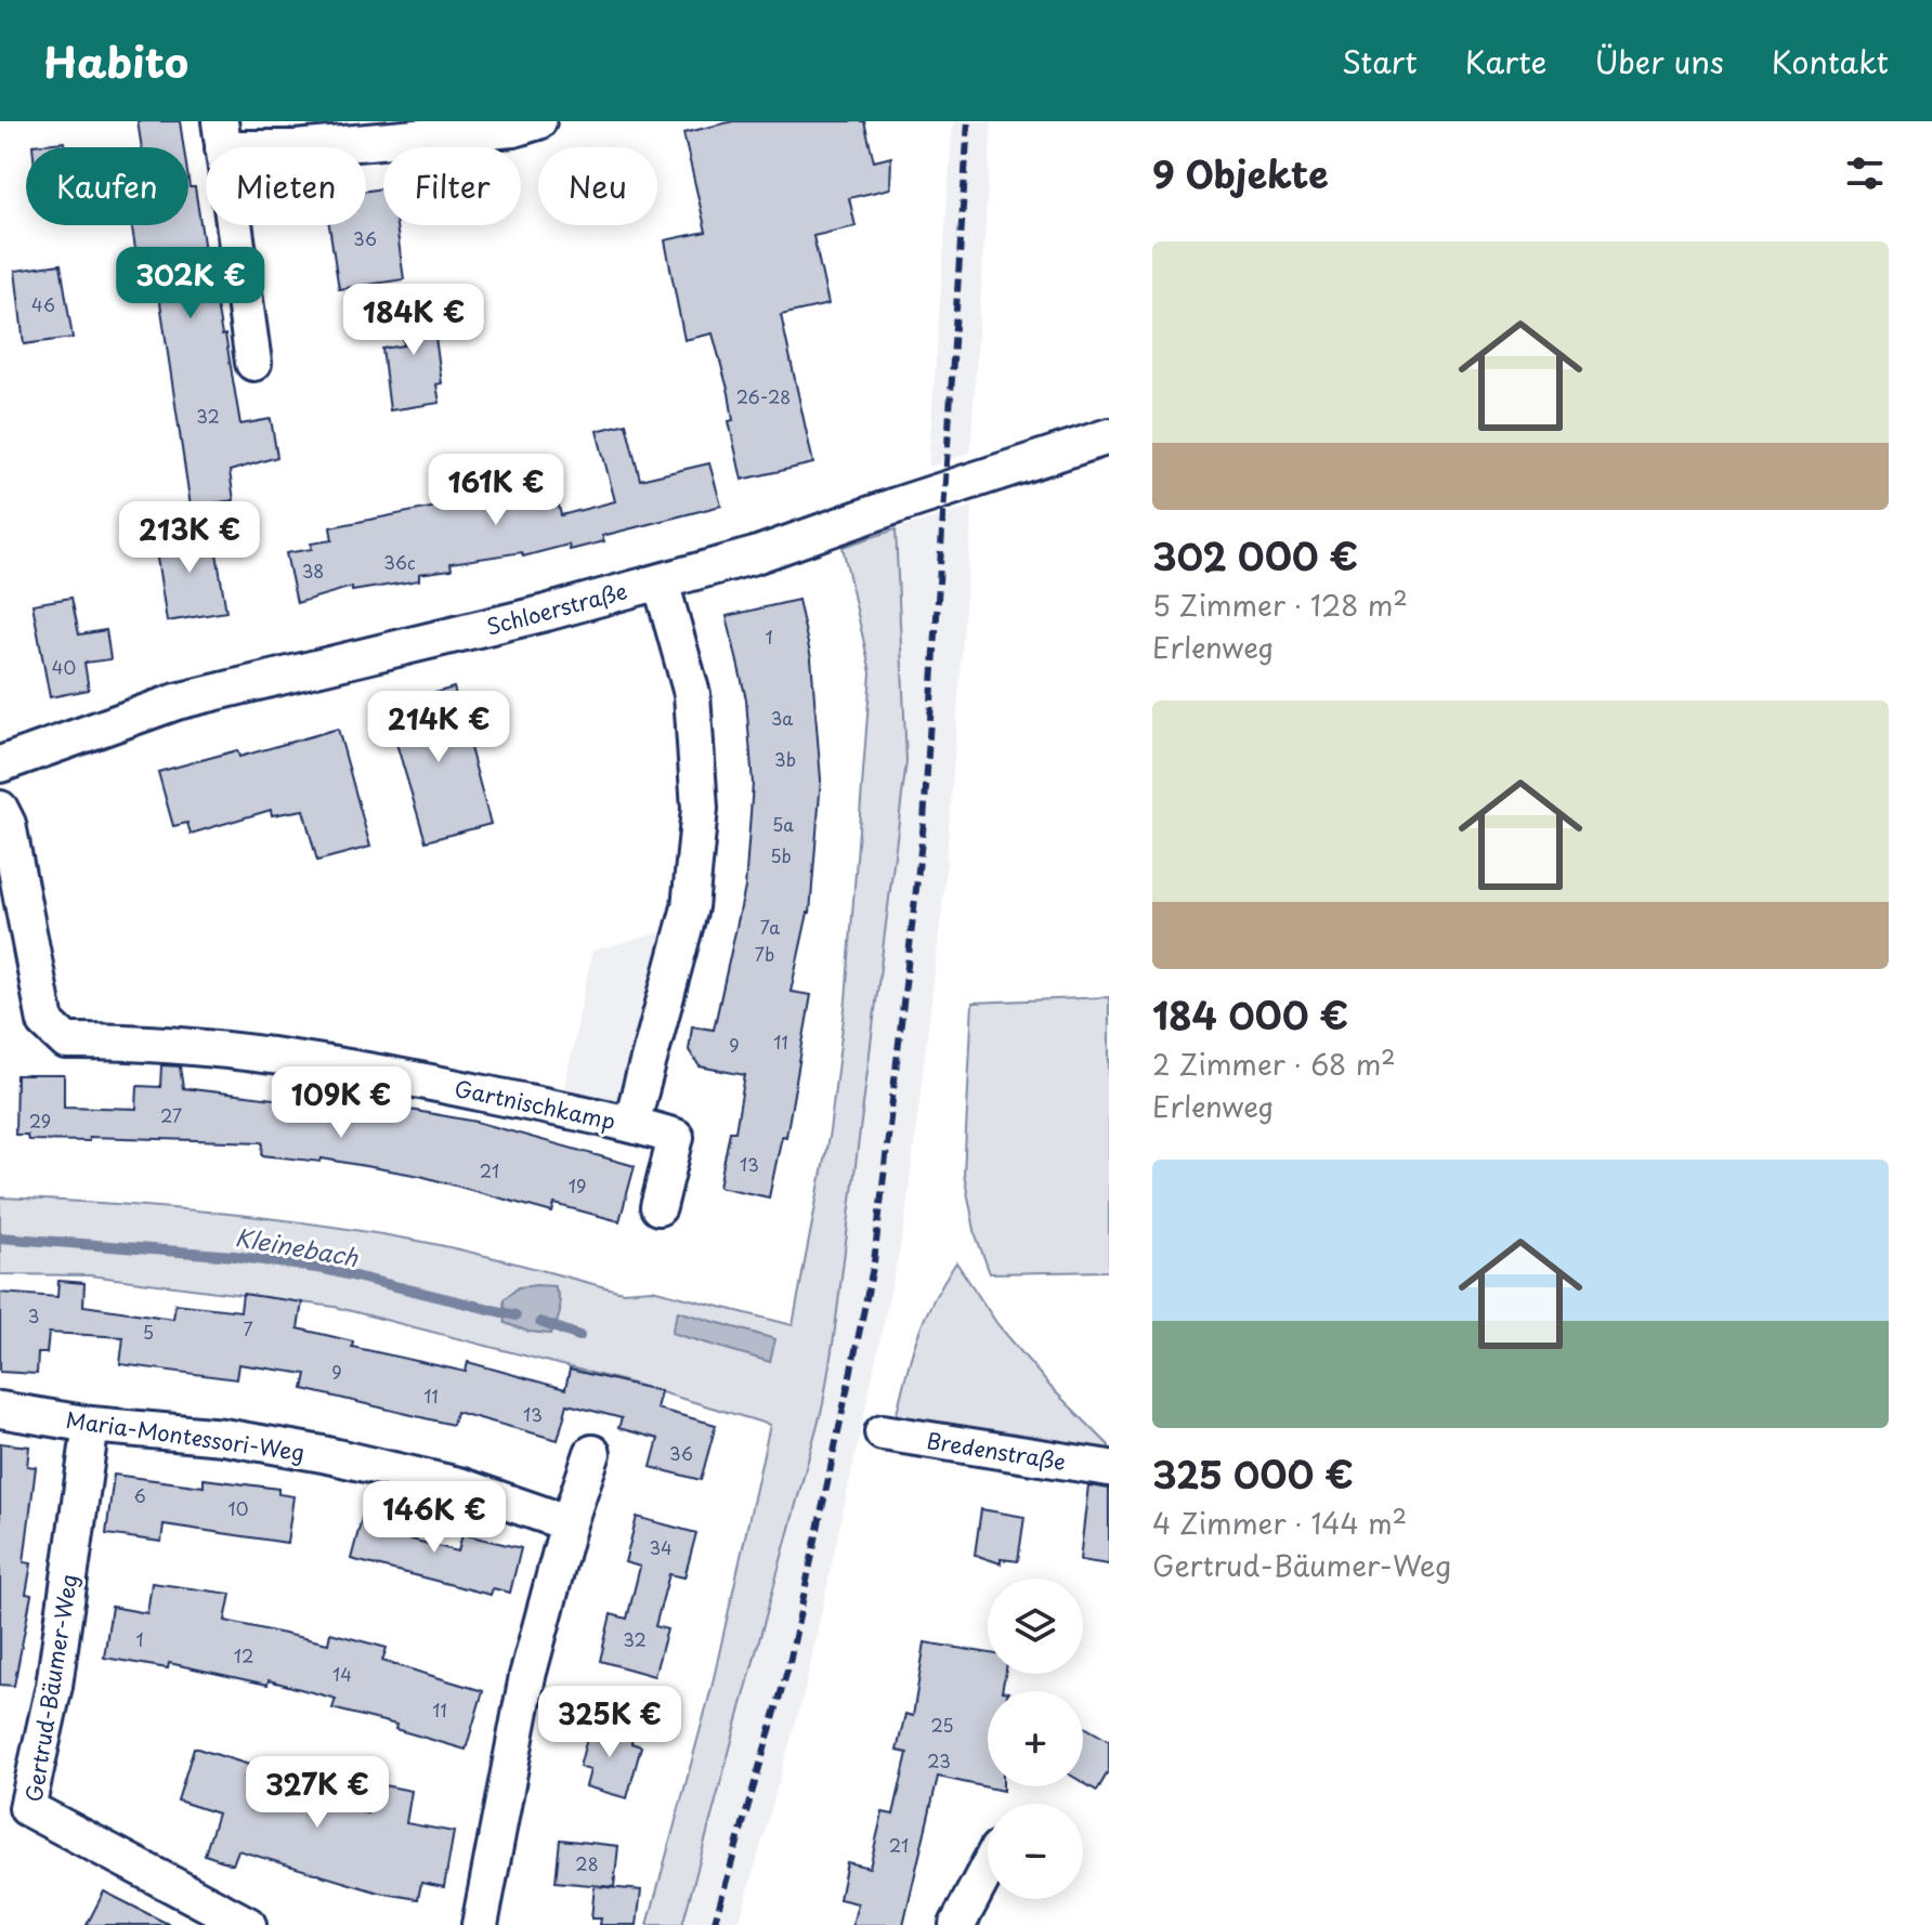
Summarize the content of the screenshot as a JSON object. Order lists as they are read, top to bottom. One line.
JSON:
{"streets":{"street":["Schloerstraße","Gartnischkamp","Maria-Montessori-Weg","Bredenstraße","Gertrud-Bäumer-Weg"]},"crossings":[["Schloerstraße","Gartnischkamp"],["Maria-Montessori-Weg","Gertrud-Bäumer-Weg"]],"water":["Kleinebach"],"house_numbers":["36","46","26-28","32","36c","38","1","40","3a","3b","5a","5b","7a","7b","11","9","27","29","13","21","19","3","7","5","9","11","13","36","6","10","34","1","32","12","14","11","25","23","21","28"],"page":{"header":"Habito","nav":["Start","Karte","Über uns","Kontakt"],"heading":"9 Objekte","chip":["Kaufen","Mieten","Filter","Neu"],"list":[{"name":"302 000 €","note":"5 Zimmer · 128 m² · Erlenweg"},{"name":"184 000 €","note":"2 Zimmer · 68 m² · Erlenweg"},{"name":"325 000 €","note":"4 Zimmer · 144 m² · Gertrud-Bäumer-Weg"}],"price":["302K €","184K €","161K €","213K €","214K €","109K €","146K €","325K €","327K €"],"map_buttons":["+","−"]}}
